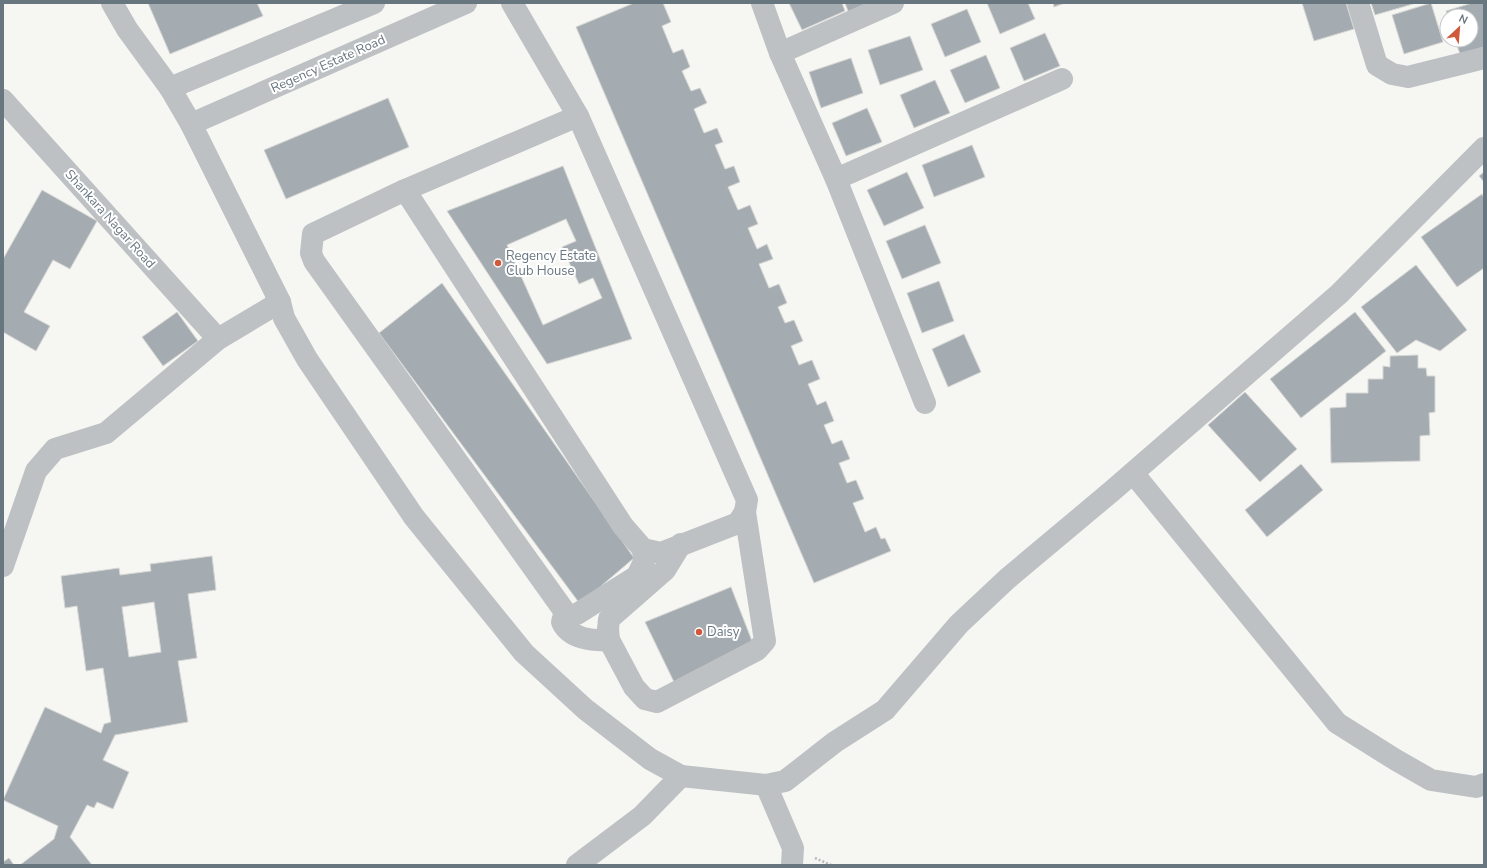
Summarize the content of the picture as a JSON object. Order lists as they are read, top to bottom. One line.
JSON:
{"streets":{"street":["Regency Estate Road","Shankara Nagar Road"]},"places":["Regency Estate Club House","Daisy"],"north":"top right"}
